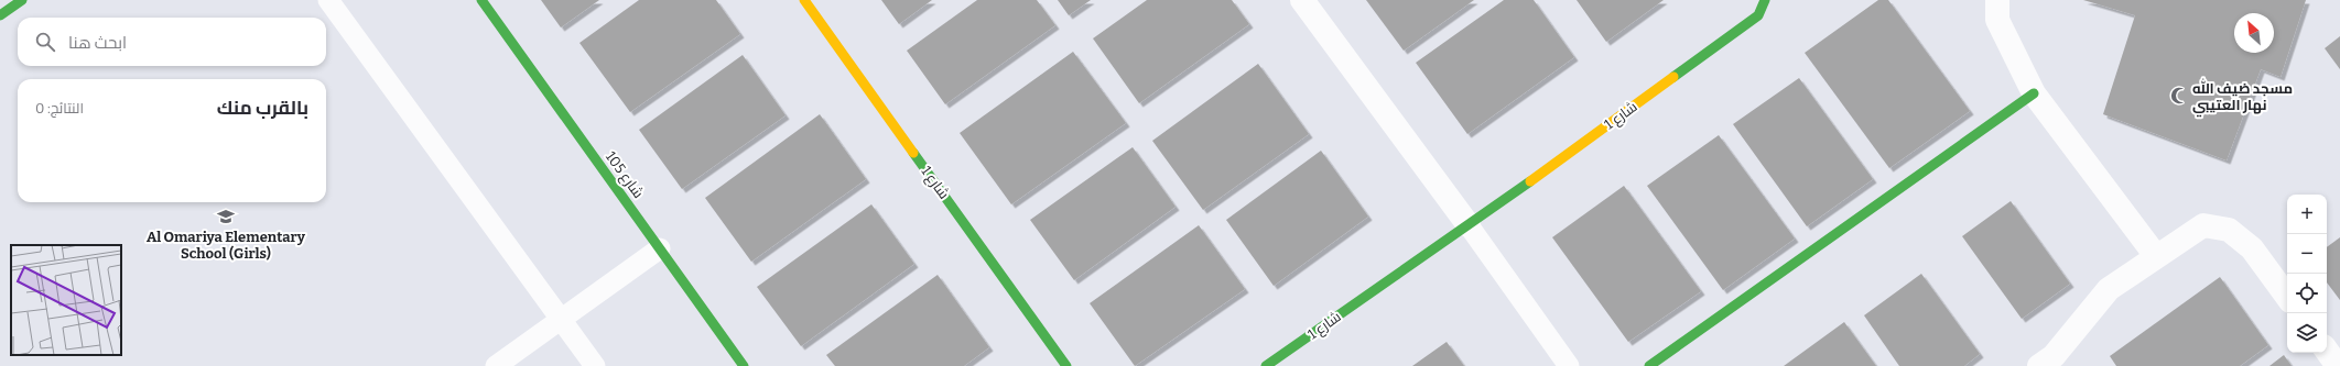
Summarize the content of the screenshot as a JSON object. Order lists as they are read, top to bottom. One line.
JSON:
{"streets":{"street":["شارع 1","شارع 105"]},"places":{"mosque":["مسجد ضيف الله نهار العتيبي"],"school or university":["Al Omariya Elementary School (Girls)"]},"north":"top left","page":{"search":"ابحث هنا","heading":["بالقرب منك","النتائج: 0"],"map_buttons":["+","−"]}}
